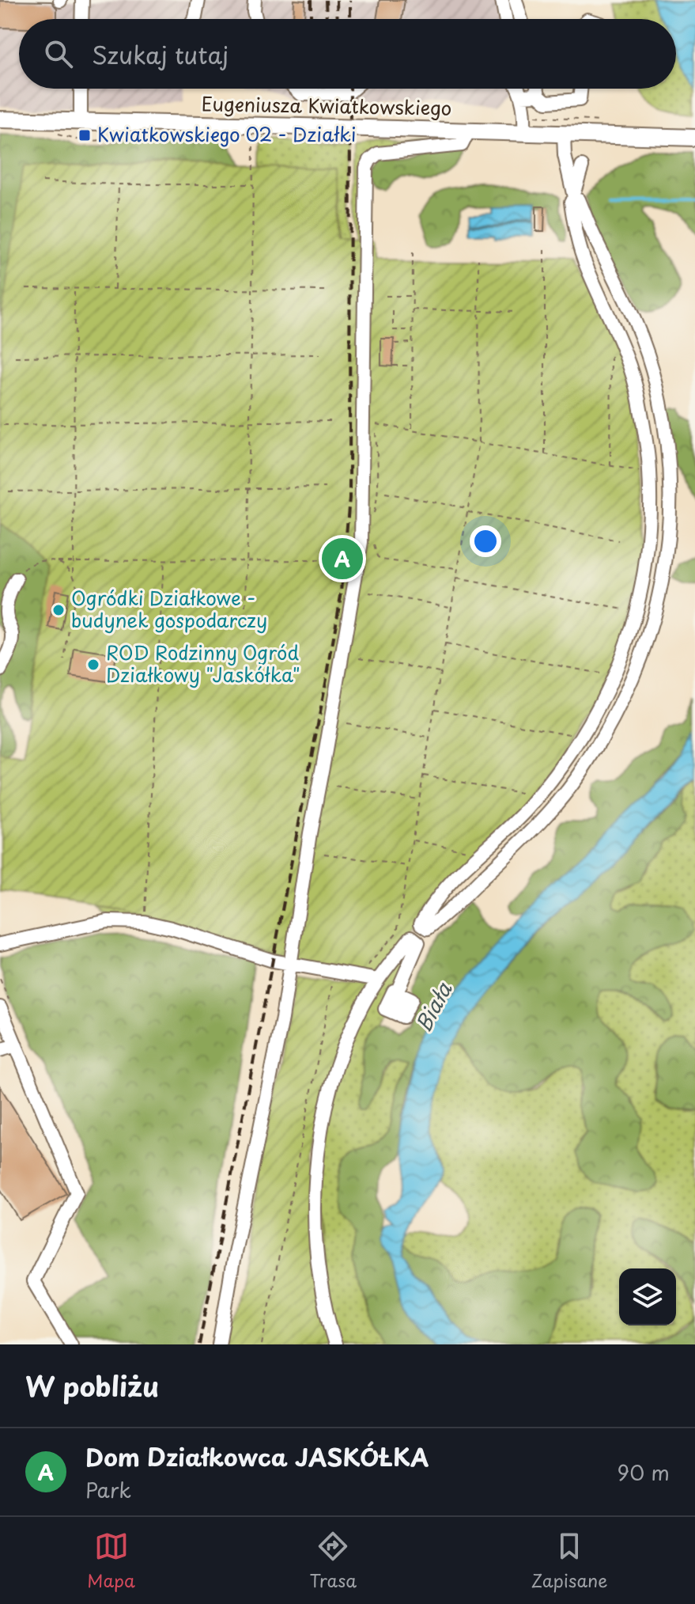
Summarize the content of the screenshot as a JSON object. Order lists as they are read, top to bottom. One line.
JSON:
{"streets":{"main road":["Eugeniusza Kwiatkowskiego"]},"water":["Biała"],"places":{"transit":["Kwiatkowskiego 02 - Działki"],"other":["Ogródki Działkowe - budynek gospodarczy","ROD Rodzinny Ogród Działkowy \"Jaskółka\""]},"page":{"search":"Szukaj tutaj","pins":"A","heading":"W pobliżu","list":[{"mark":"A","name":"Dom Działkowca JASKÓŁKA","note":"Park","value":"90 m"}],"nav":["Mapa","Trasa","Zapisane"]}}
